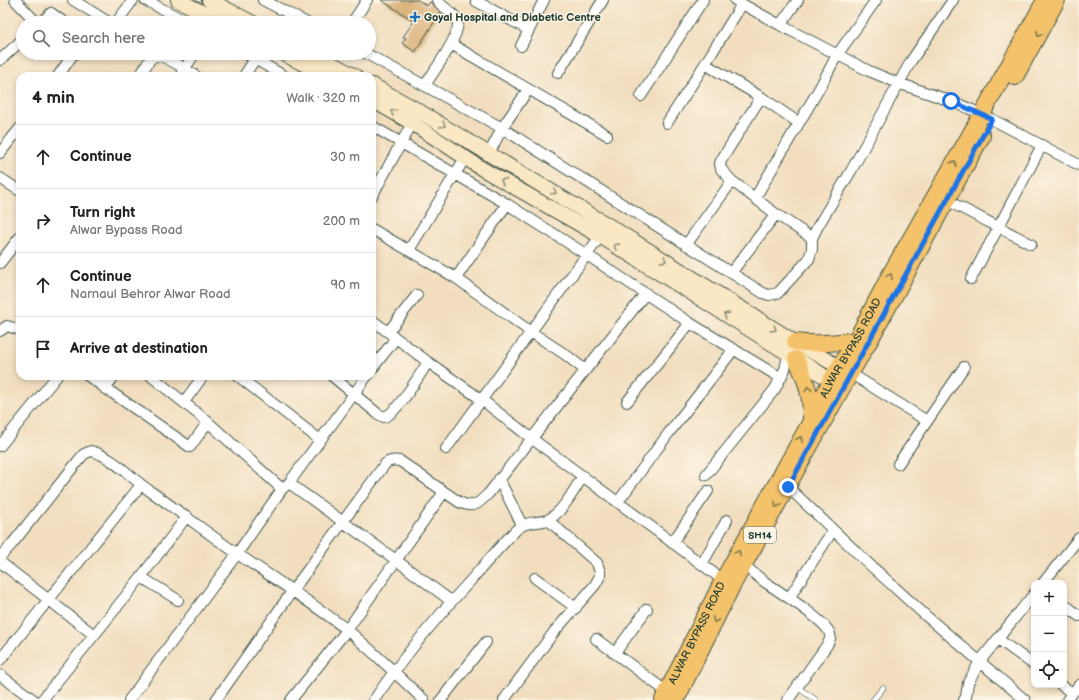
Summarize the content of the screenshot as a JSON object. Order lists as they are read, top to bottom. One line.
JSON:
{"streets":{"main road":["ALWAR BYPASS ROAD","SH14"]},"crossings":[["ALWAR BYPASS ROAD","SH14"]],"places":{"health":["Goyal Hospital and Diabetic Centre"]},"page":{"search":"Search here","heading":["4 min","Walk · 320 m"],"list":[["Continue","30 m"],["Turn right","Alwar Bypass Road","200 m"],["Continue","Narnaul Behror Alwar Road","90 m"],"Arrive at destination"],"map_buttons":["+","−"]}}
